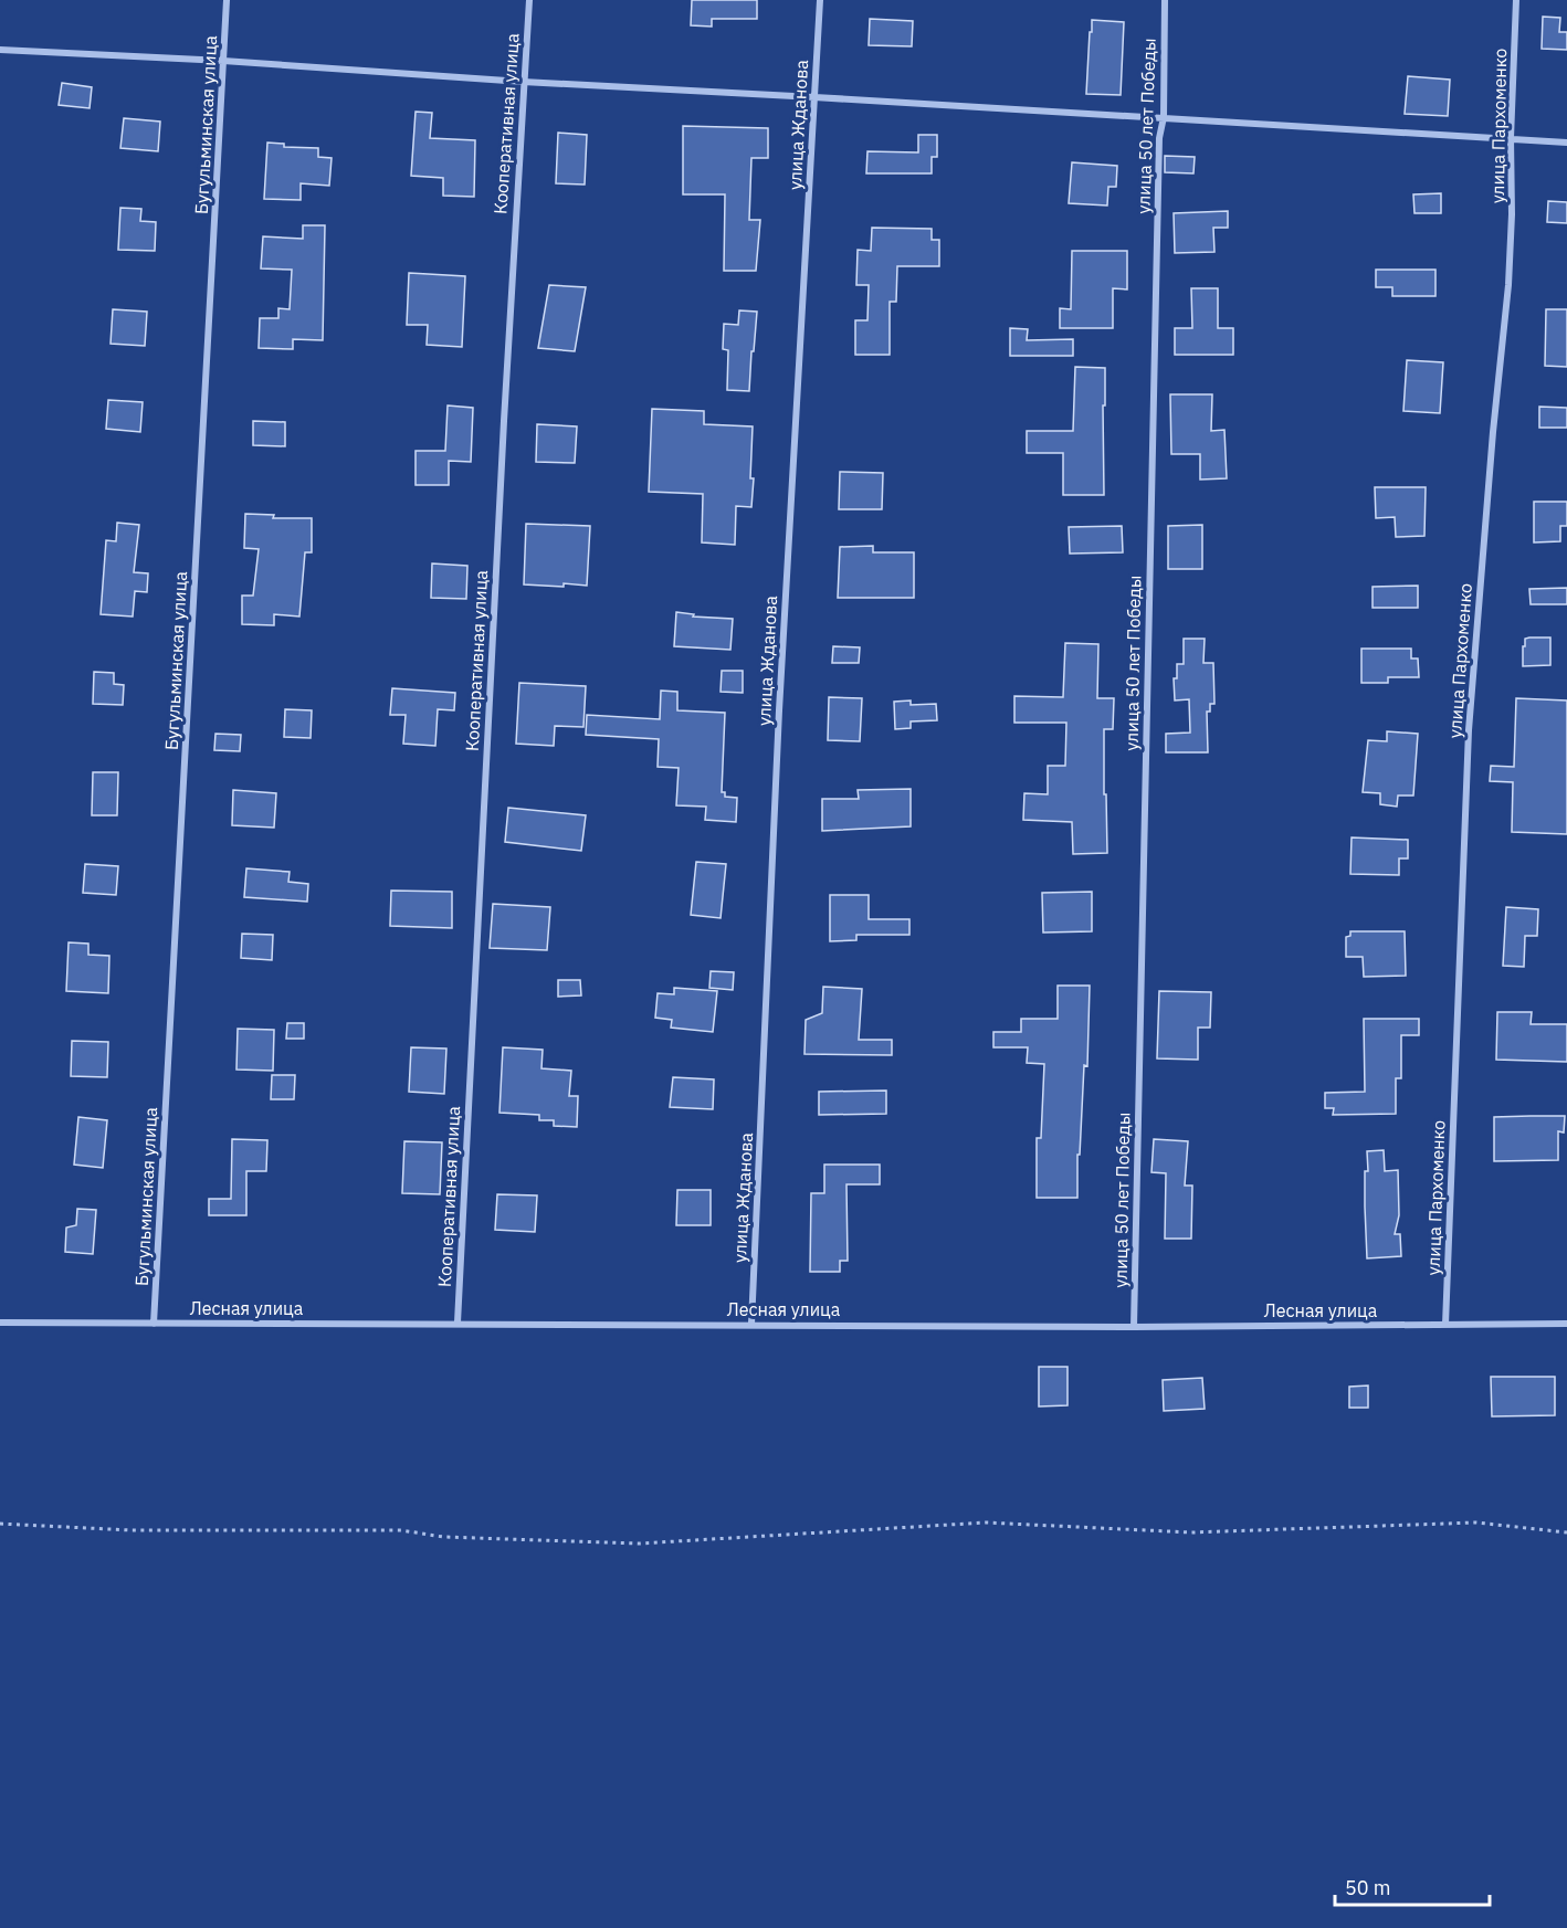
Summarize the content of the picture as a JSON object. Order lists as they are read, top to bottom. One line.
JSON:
{"streets":{"street":["Кооперативная улица","Бугульминская улица","улица Жданова","улица 50 лет Победы","улица Пархоменко","Лесная улица"]},"crossings":[["Кооперативная улица","Лесная улица"],["Бугульминская улица","Лесная улица"],["улица Жданова","Лесная улица"],["улица 50 лет Победы","Лесная улица"],["улица Пархоменко","Лесная улица"]],"scale_bar":"50 m"}
